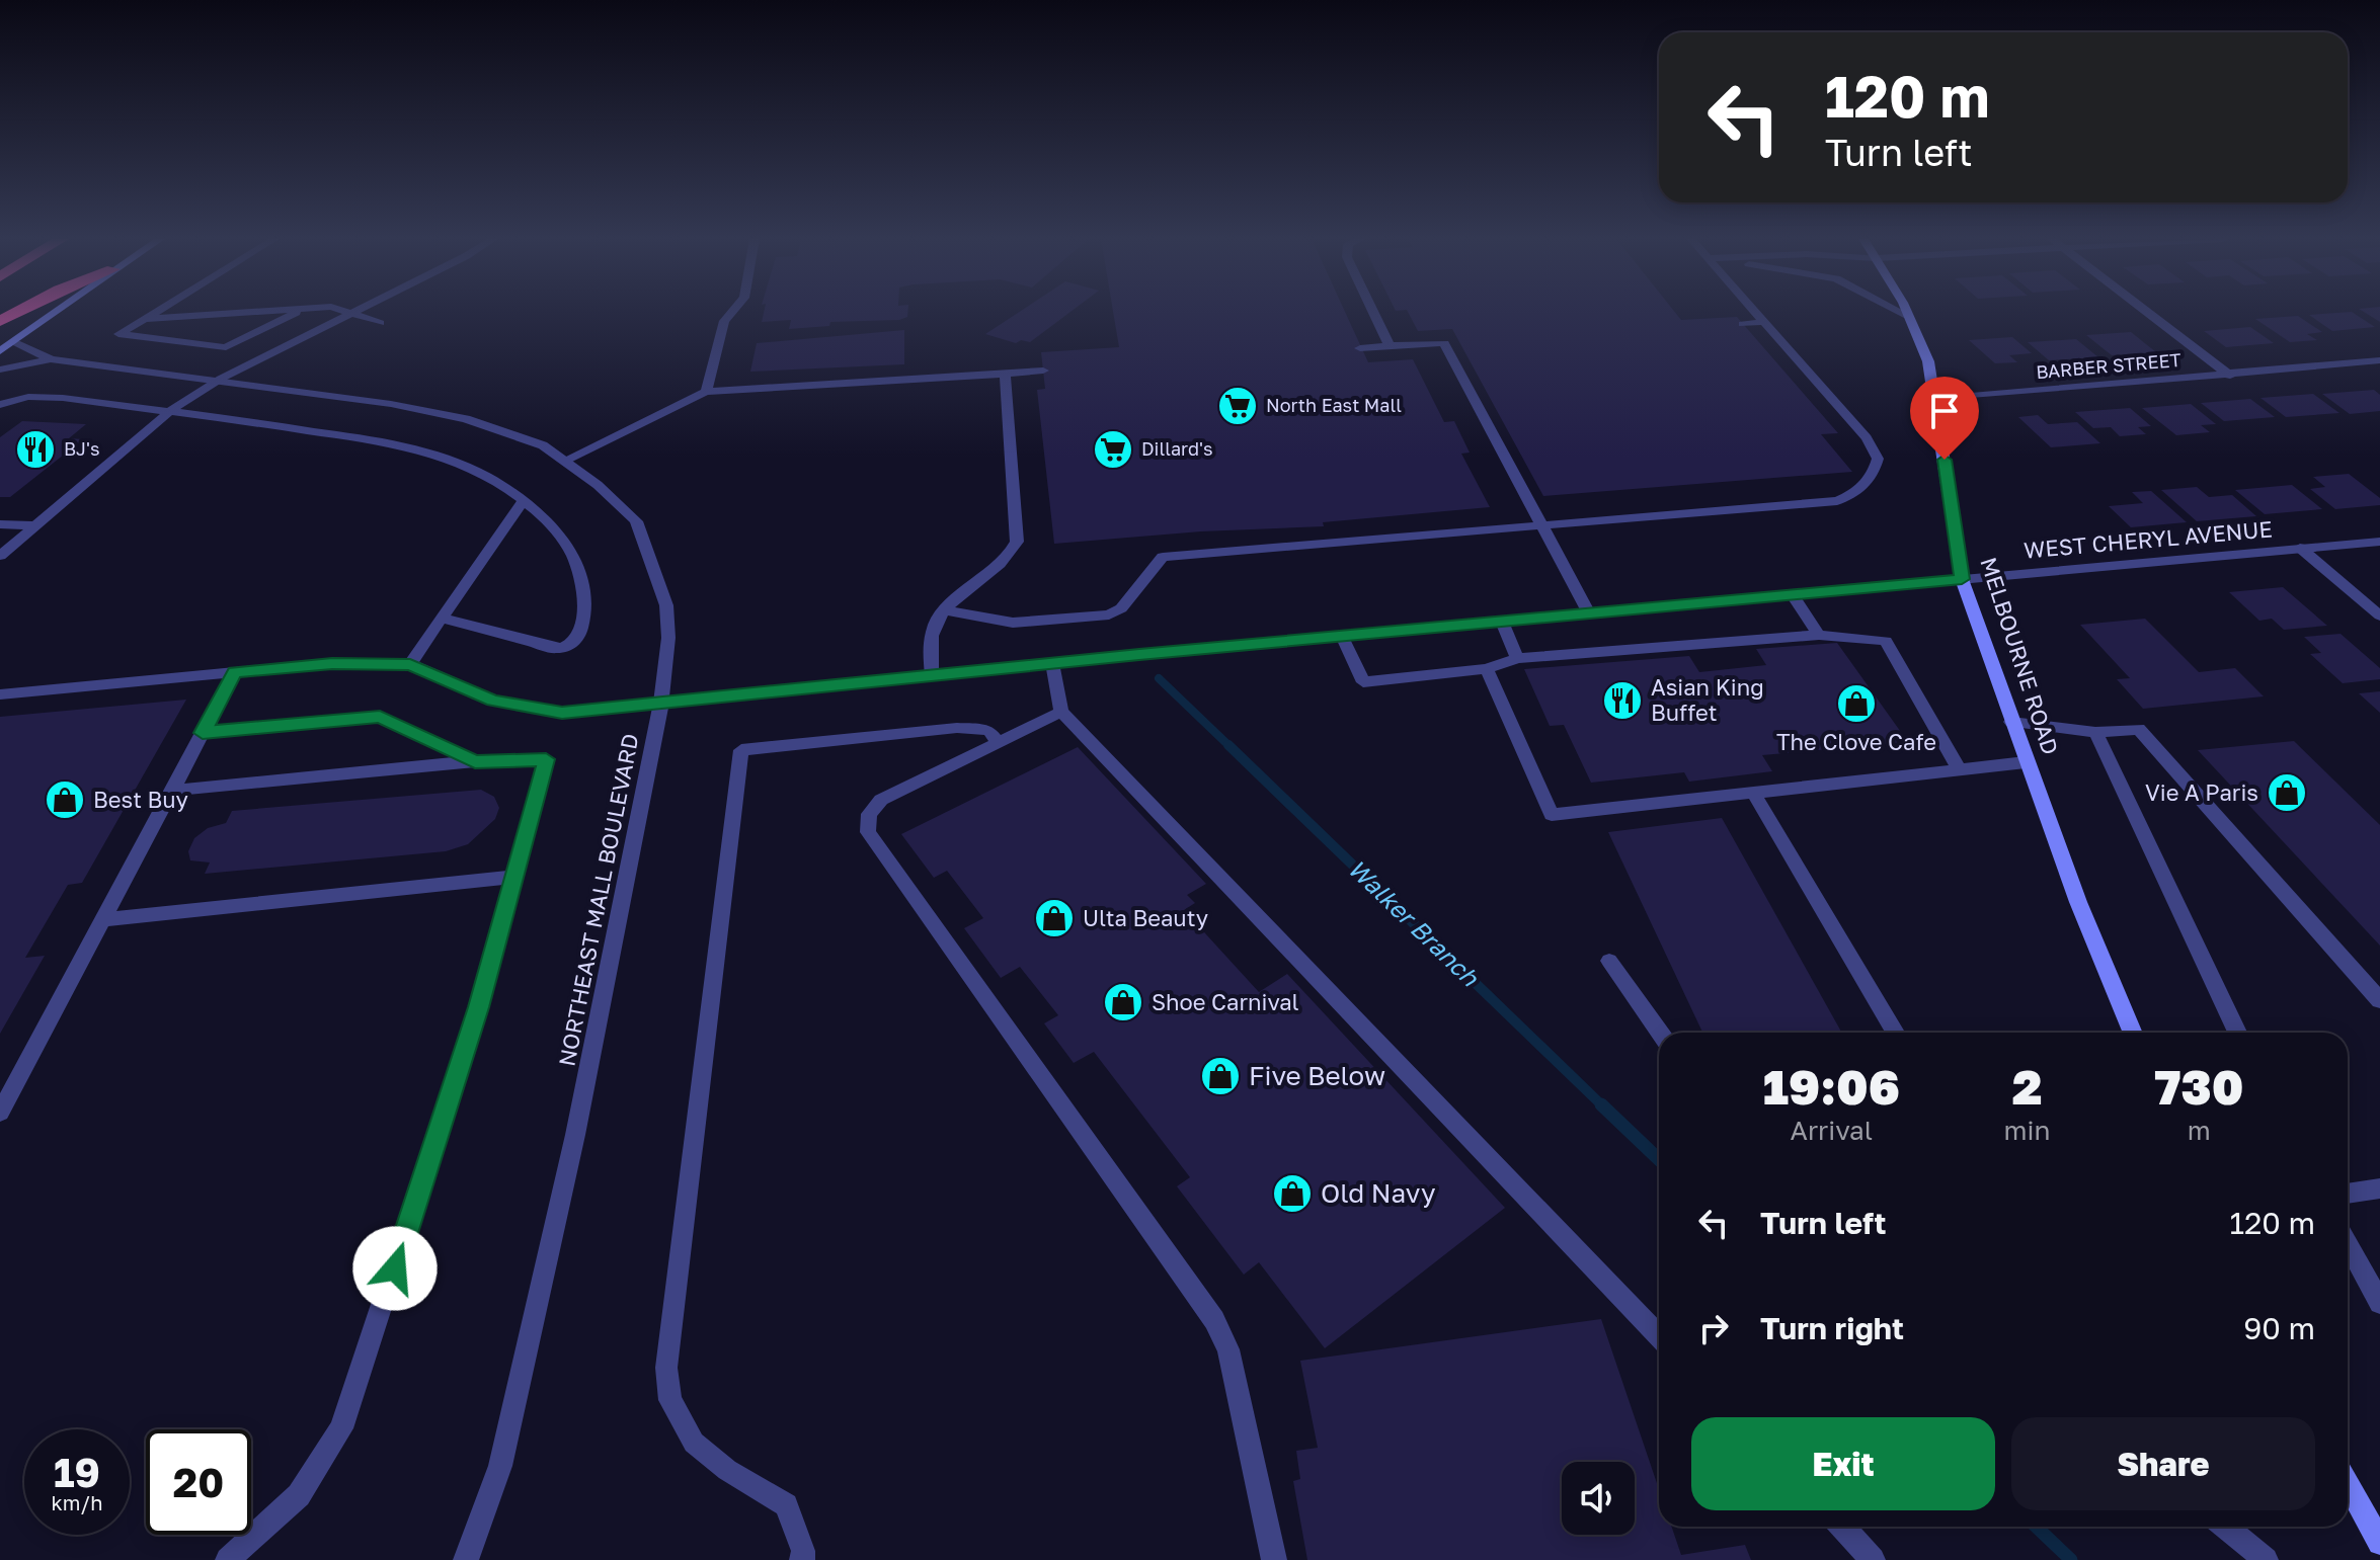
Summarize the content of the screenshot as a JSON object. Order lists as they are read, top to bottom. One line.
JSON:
{"streets":{"main road":["MELBOURNE ROAD"],"street":["BARBER STREET","WEST CHERYL AVENUE","NORTHEAST MALL BOULEVARD"]},"crossings":[["BARBER STREET","MELBOURNE ROAD"],["WEST CHERYL AVENUE","MELBOURNE ROAD"],["WEST CHERYL AVENUE","NORTHEAST MALL BOULEVARD"]],"water":["Walker Branch"],"places":{"supermarket":["North East Mall","Dillard's"],"restaurant":["BJ's","Asian King Buffet"],"shop":["The Clove Cafe","Vie A Paris","Best Buy","Ulta Beauty","Shoe Carnival","Five Below","Old Navy"]},"page":{"turn":["120 m","Turn left"],"eta":["19:06","Arrival","2","min","730","m"],"list":[{"name":"Turn left","value":"120 m"},{"name":"Turn right","value":"90 m"}],"buttons":["Exit","Share"],"speed":"19 km/h","limit":"20"}}
